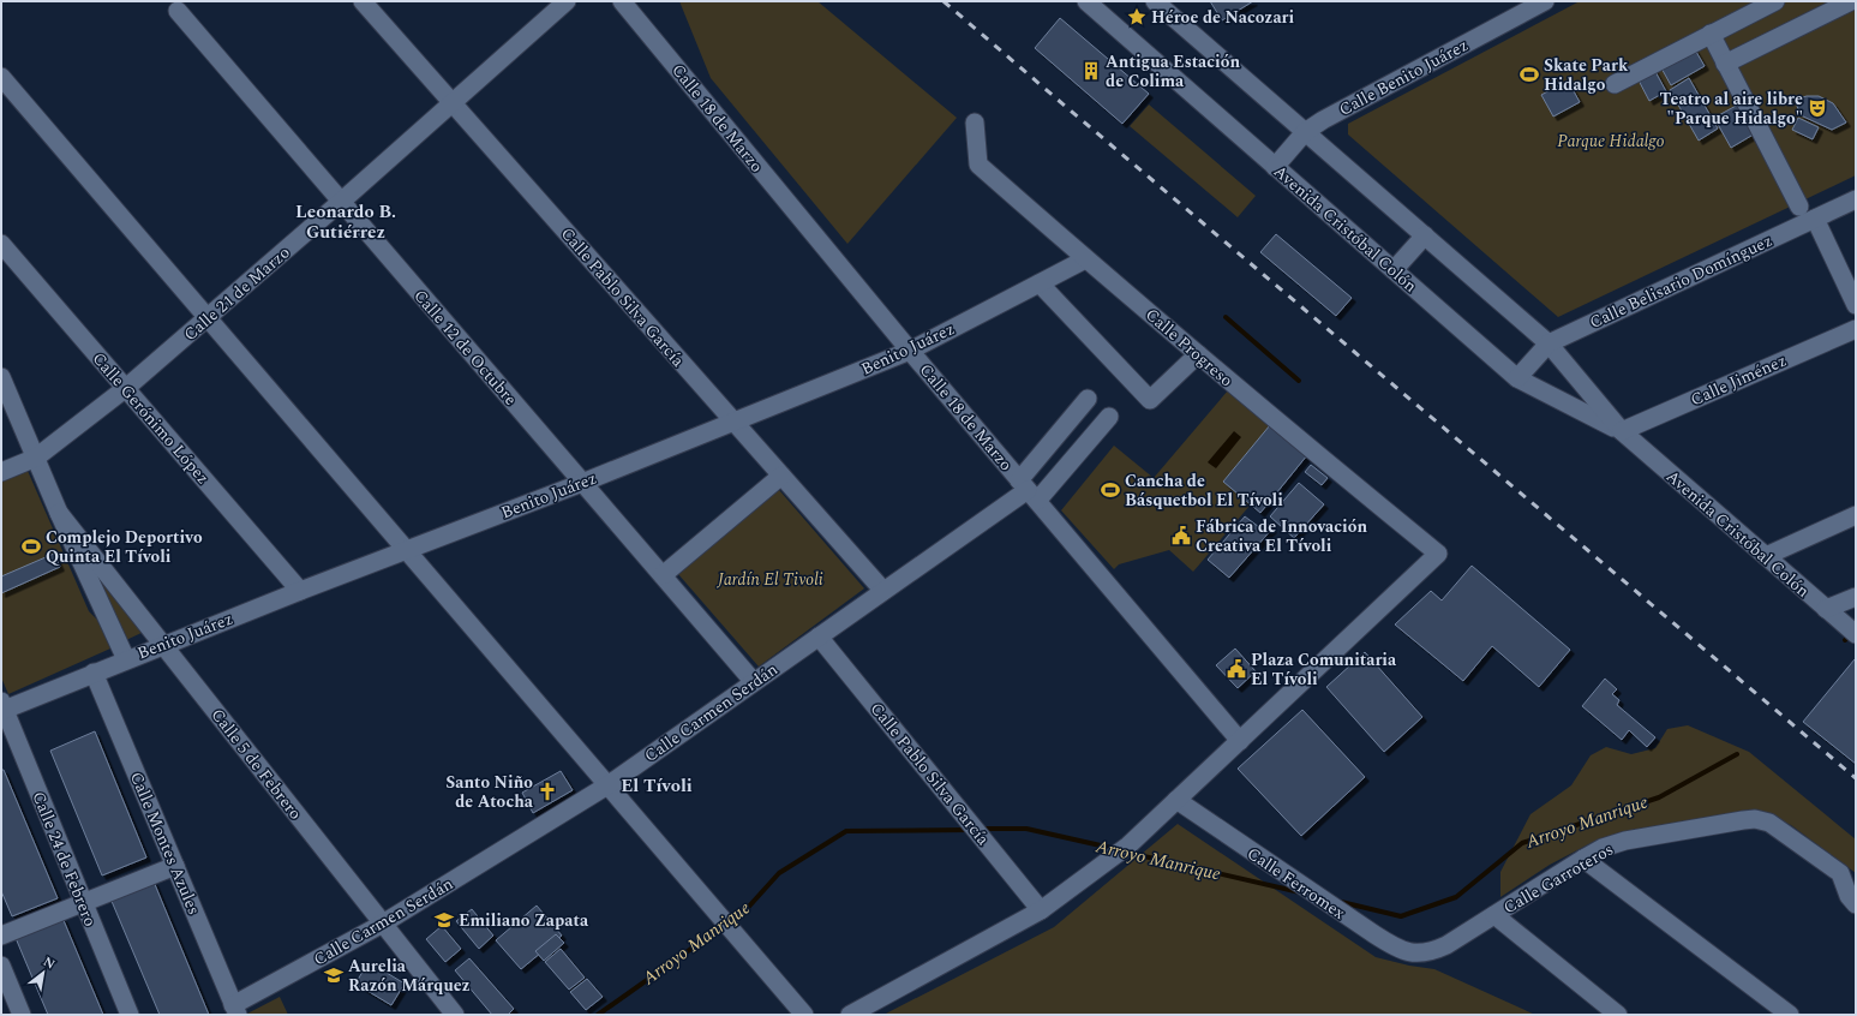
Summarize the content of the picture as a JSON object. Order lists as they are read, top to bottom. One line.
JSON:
{"streets":{"street":["Calle Benito Juárez","Calle 18 de Marzo","Avenida Cristóbal Colón","Calle Belisario Domínguez","Calle 21 de Marzo","Calle Pablo Silva García","Calle 12 de Octubre","Calle Progreso","Benito Juárez","Calle Jiménez","Calle Gerónimo López","Calle Carmen Serdán","Calle 5 de Febrero","Calle Montes Azules","Calle 24 de Febrero","Calle Garroteros","Calle Ferromex"]},"crossings":[["Calle Benito Juárez","Avenida Cristóbal Colón"],["Calle 18 de Marzo","Calle Progreso"],["Calle 18 de Marzo","Benito Juárez"],["Calle 18 de Marzo","Calle Carmen Serdán"],["Avenida Cristóbal Colón","Calle Belisario Domínguez"],["Avenida Cristóbal Colón","Calle Jiménez"],["Calle 21 de Marzo","Calle Pablo Silva García"],["Calle 21 de Marzo","Calle 12 de Octubre"],["Calle 21 de Marzo","Calle Gerónimo López"],["Calle 21 de Marzo","Calle 5 de Febrero"],["Calle Pablo Silva García","Benito Juárez"],["Calle Pablo Silva García","Calle Carmen Serdán"],["Calle 12 de Octubre","Benito Juárez"],["Calle 12 de Octubre","Calle Carmen Serdán"],["Calle Progreso","Benito Juárez"],["Benito Juárez","Calle Gerónimo López"],["Benito Juárez","Calle 5 de Febrero"],["Benito Juárez","Calle Montes Azules"],["Benito Juárez","Calle 24 de Febrero"],["Calle Carmen Serdán","Calle 5 de Febrero"],["Calle Carmen Serdán","Calle Montes Azules"],["Calle Garroteros","Calle Ferromex"]],"districts":["Leonardo B. Gutiérrez","El Tívoli"],"water":["Arroyo Manrique"],"parks":["Parque Hidalgo","Jardín El Tivoli"],"places":{"place":["Héroe de Nacozari"],"building":["Antigua Estación de Colima"],"sports":["Skate Park Hidalgo","Cancha de Básquetbol El Tívoli","Complejo Deportivo Quinta El Tívoli"],"theatre":["Teatro al aire libre \"Parque Hidalgo\""],"public building":["Fábrica de Innovación Creativa El Tívoli","Plaza Comunitaria El Tívoli"],"church":["Santo Niño de Atocha"],"school or university":["Emiliano Zapata","Aurelia Razón Márquez"]},"north":"top right"}
